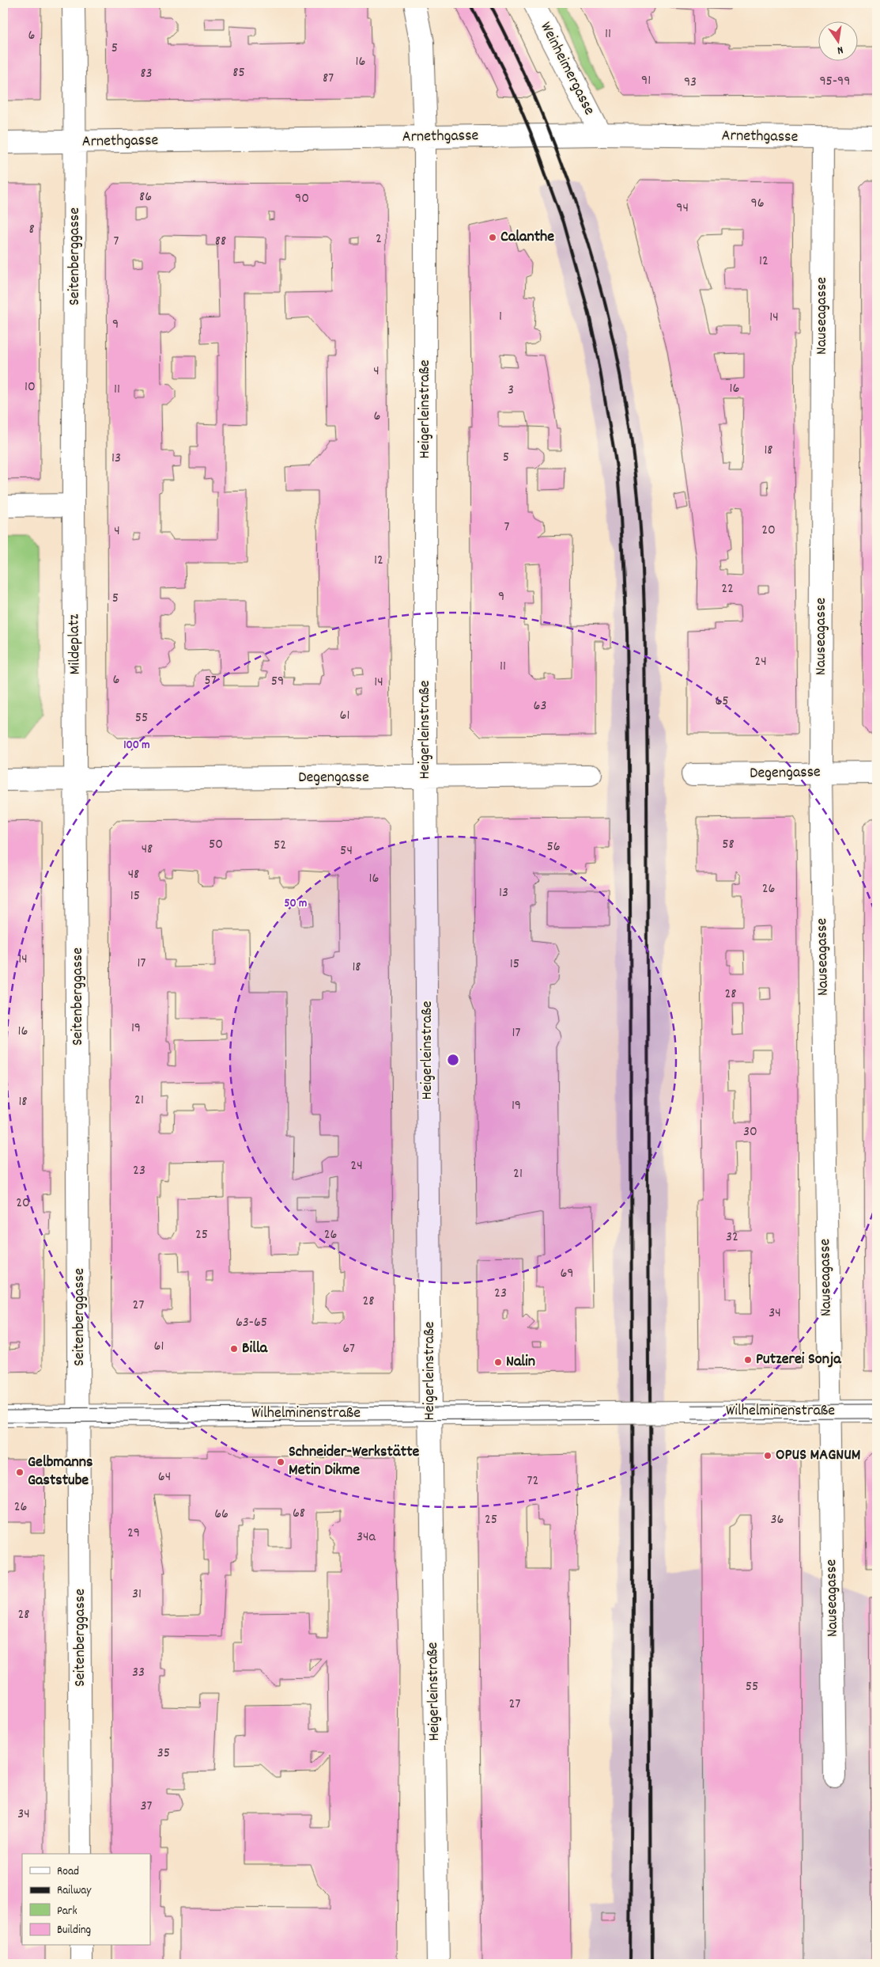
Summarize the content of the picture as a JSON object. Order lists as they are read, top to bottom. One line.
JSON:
{"streets":{"street":["Weinheimergasse","Arnethgasse","Seitenberggasse","Nauseagasse","Heigerleinstraße","Mildeplatz","Degengasse","Wilhelminenstraße"]},"crossings":[["Weinheimergasse","Arnethgasse"],["Arnethgasse","Seitenberggasse"],["Arnethgasse","Nauseagasse"],["Arnethgasse","Heigerleinstraße"],["Seitenberggasse","Mildeplatz"],["Seitenberggasse","Degengasse"],["Seitenberggasse","Wilhelminenstraße"],["Nauseagasse","Degengasse"],["Nauseagasse","Wilhelminenstraße"],["Heigerleinstraße","Degengasse"],["Heigerleinstraße","Wilhelminenstraße"],["Mildeplatz","Degengasse"]],"places":["Calanthe","Billa","Putzerei Sonja","Nalin","OPUS MAGNUM","Schneider-Werkstätte Metin Dikme","Gelbmanns Gaststube"],"house_numbers":["11","6","5","16","85","83","87","91","95-99","93","86","90","96","94","8","2","7","88","12","1","14","9","4","10","16","11","3","6","18","5","13","7","20","4","12","22","9","5","24","11","6","57","59","14","65","63","61","55","50","58","52","56","48","54","48","16","26","13","15","14","17","15","18","28","19","16","17","21","18","19","30","24","23","21","20","25","26","32","69","23","28","27","34","63-65","61","67","64","72","26","68","66","25","36","29","34a","31","28","33","55","27","35","37","34"],"legend":["Road","Railway","Park","Building"],"north":"bottom","rings":["100 m","50 m"]}
